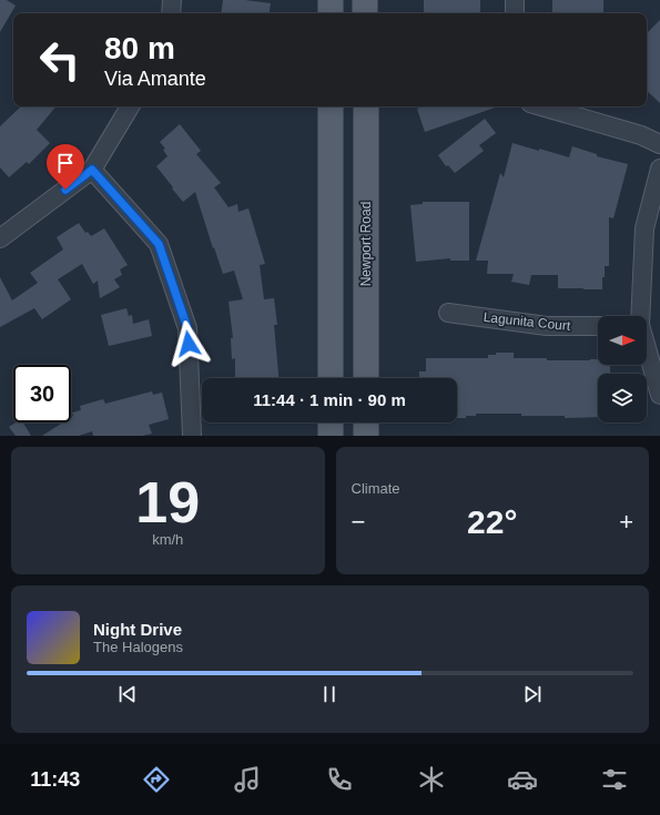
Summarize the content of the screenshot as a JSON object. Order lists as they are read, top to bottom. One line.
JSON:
{"streets":{"main road":["Newport Road"],"street":["Lagunita Court"]},"north":"right","page":{"turn":["80 m","Via Amante"],"limit":"30","trip":"11:44 · 1 min · 90 m","tile":[["19","km/h"],"Climate"],"heat":["−","22°","+"],"song":["Night Drive","The Halogens"],"tabs":"11:43"}}
